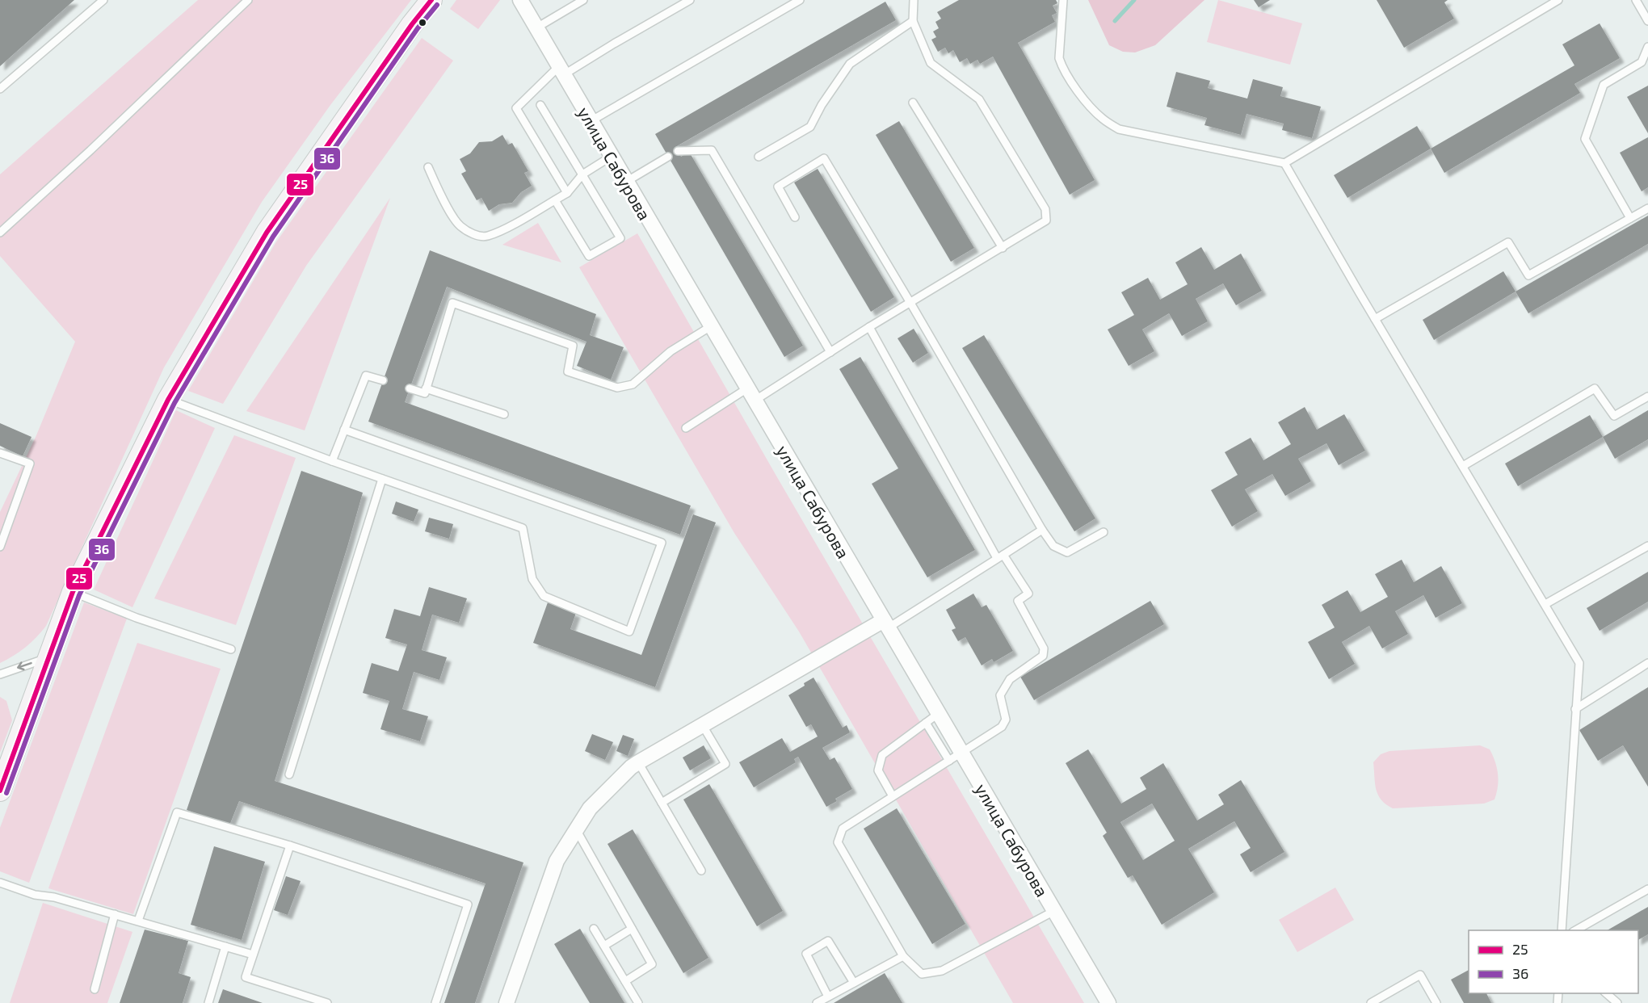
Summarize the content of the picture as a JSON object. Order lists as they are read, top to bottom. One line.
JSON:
{"streets":{"street":["улица Сабурова"]},"lines":["transit line 25","transit line 36"],"legend":["25","36"]}
